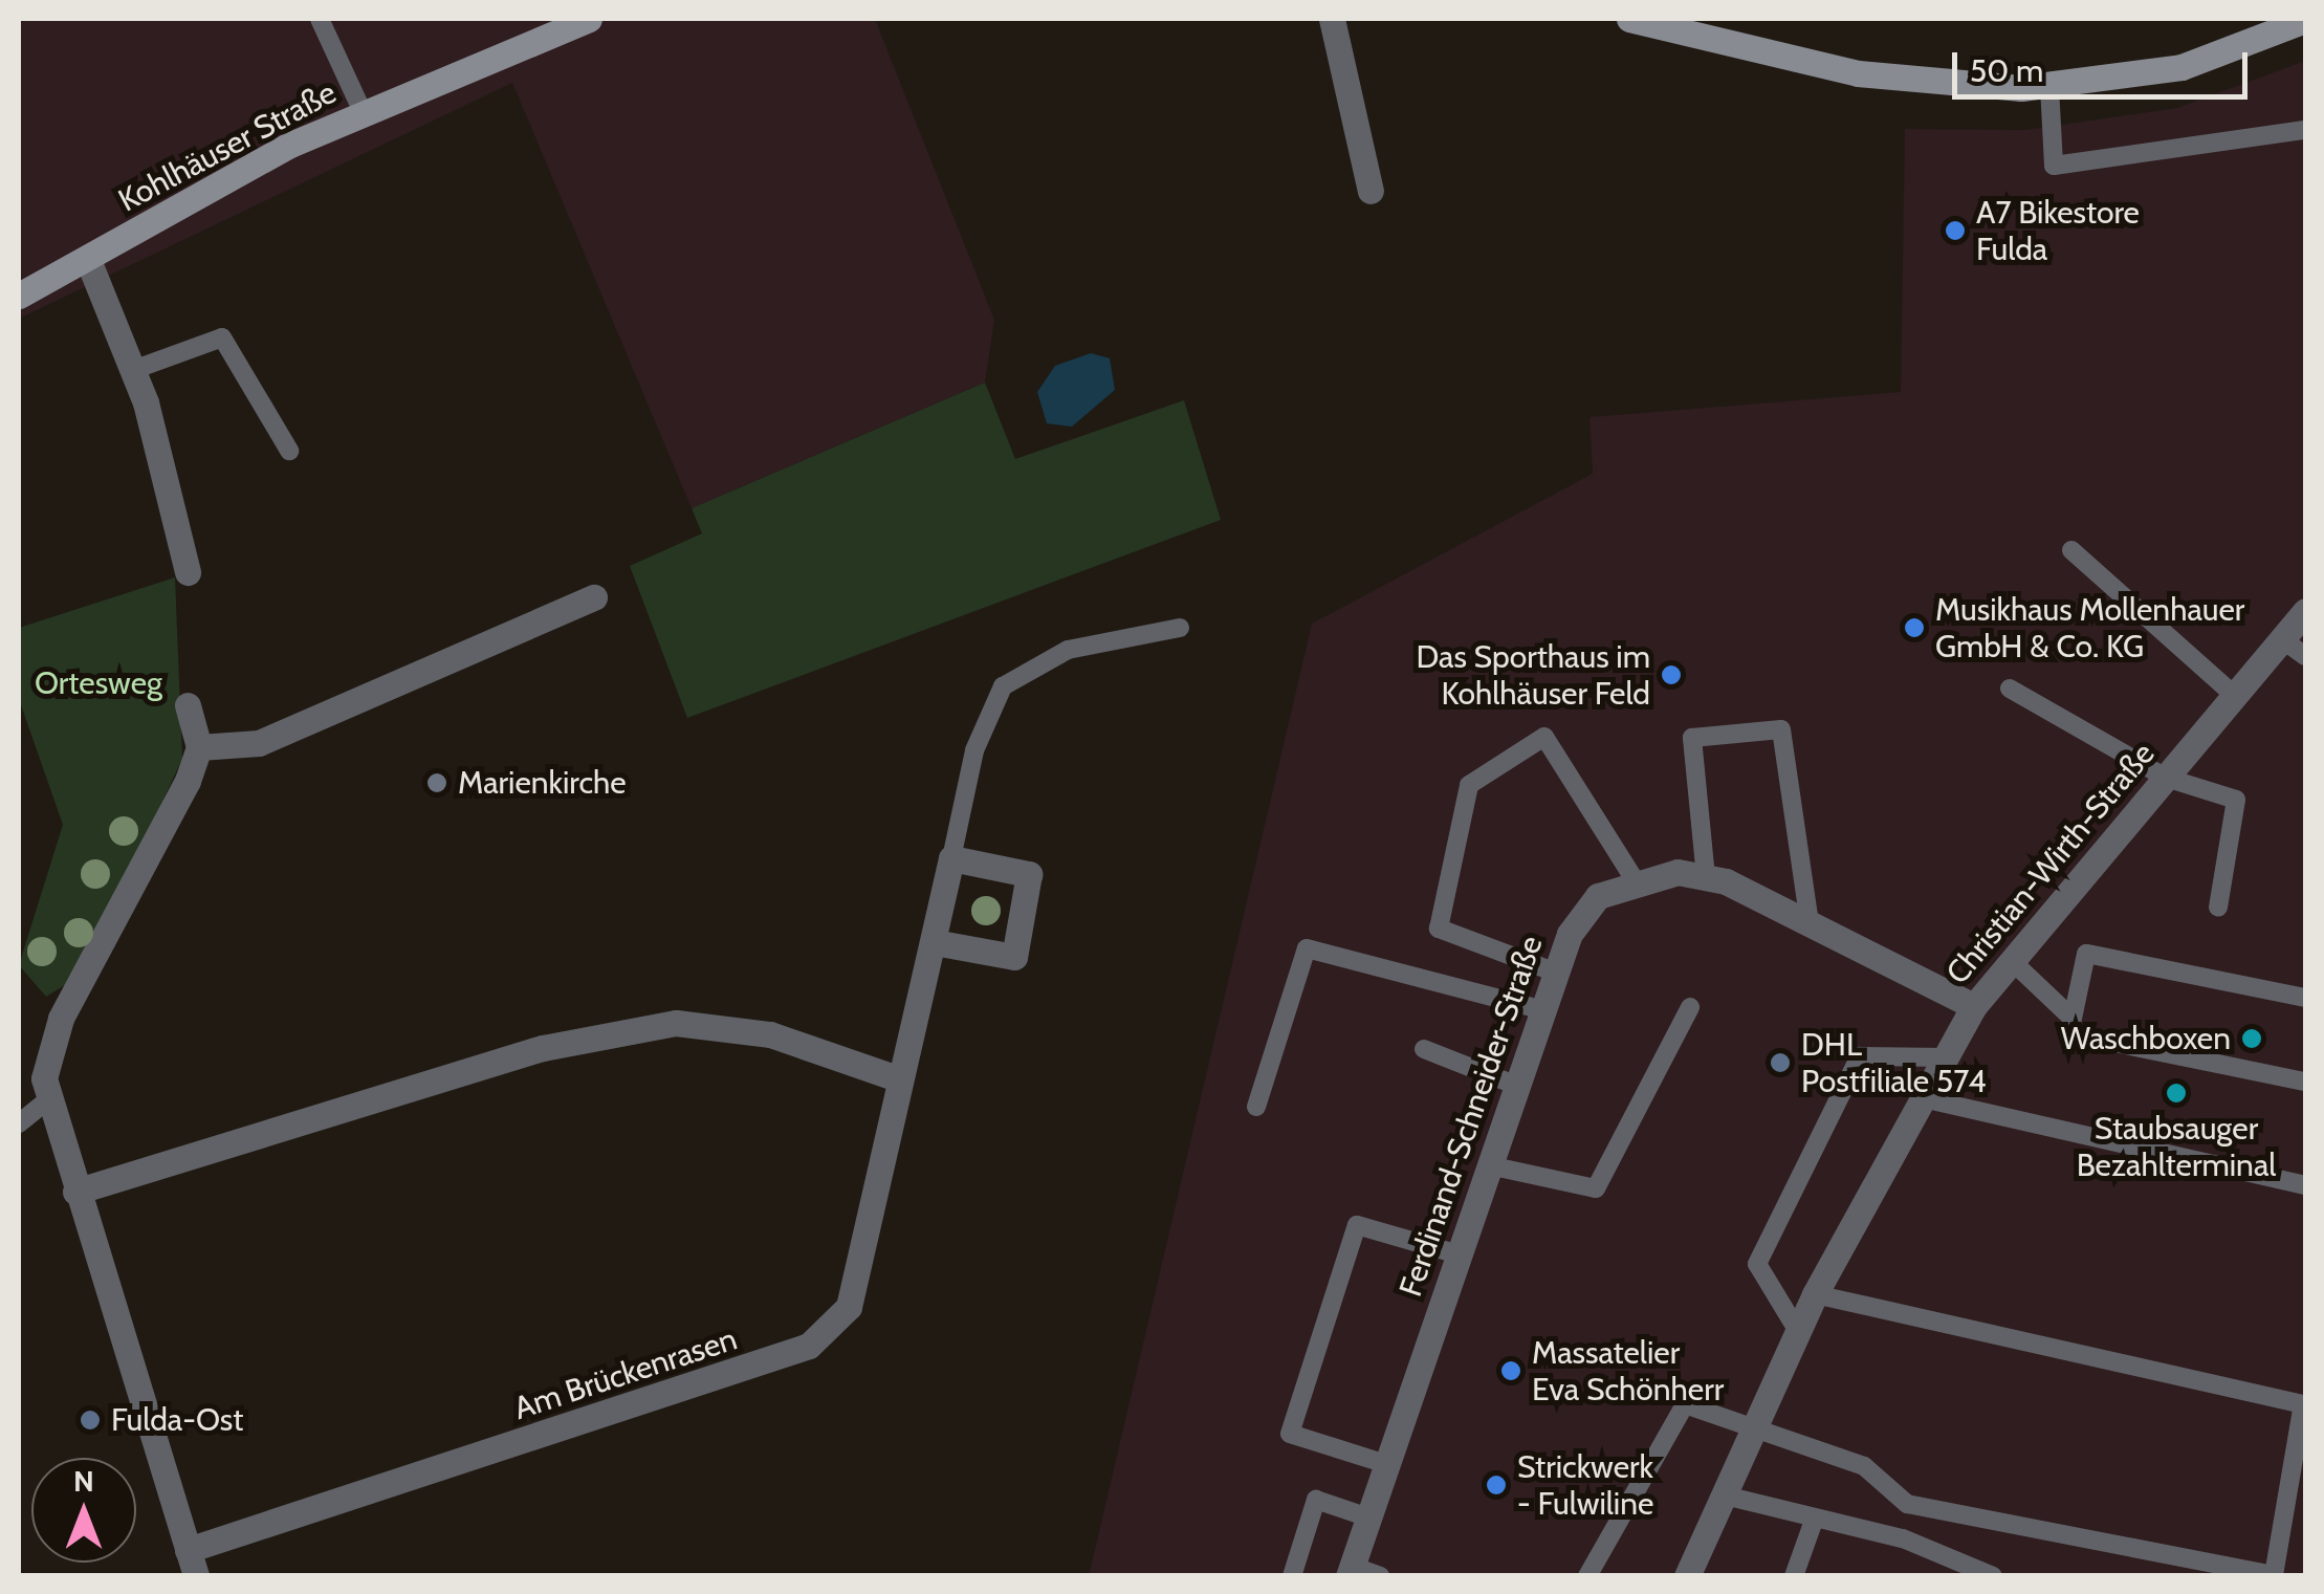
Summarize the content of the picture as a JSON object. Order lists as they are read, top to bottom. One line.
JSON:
{"streets":{"main road":["Kohlhäuser Straße"],"street":["Christian-Wirth-Straße","Ferdinand-Schneider-Straße","Am Brückenrasen"]},"parks":["Ortesweg"],"places":["A7 Bikestore Fulda","Musikhaus Mollenhauer GmbH & Co. KG","Das Sporthaus im Kohlhäuser Feld","Marienkirche","Waschboxen","DHL Postfiliale 574","Staubsauger Bezahlterminal","Massatelier Eva Schönherr","Fulda-Ost","Strickwerk - Fulwiline"],"scale_bar":"50 m","north":"top"}
